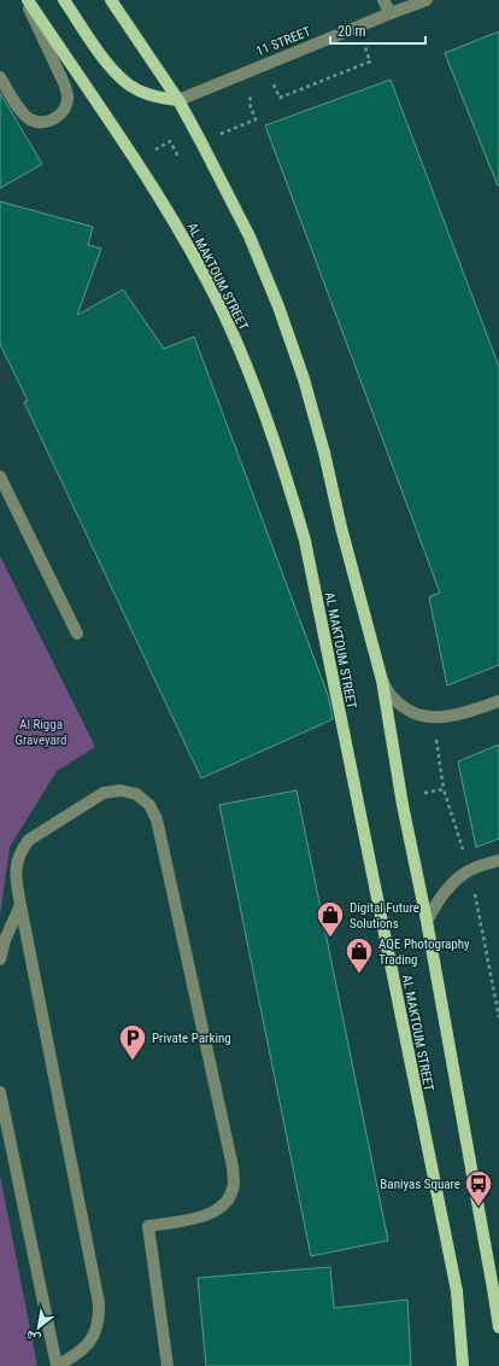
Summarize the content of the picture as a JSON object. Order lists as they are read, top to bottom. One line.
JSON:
{"streets":{"main road":["AL MAKTOUM STREET"],"street":["11 STREET"]},"crossings":[["11 STREET","AL MAKTOUM STREET"]],"parks":["Al Rigga Graveyard"],"places":{"shop":["Digital Future Solutions","AQE Photography Trading"],"parking":["Private Parking"],"bus stop":["Baniyas Square"]},"scale_bar":"20 m","north":"bottom left"}
